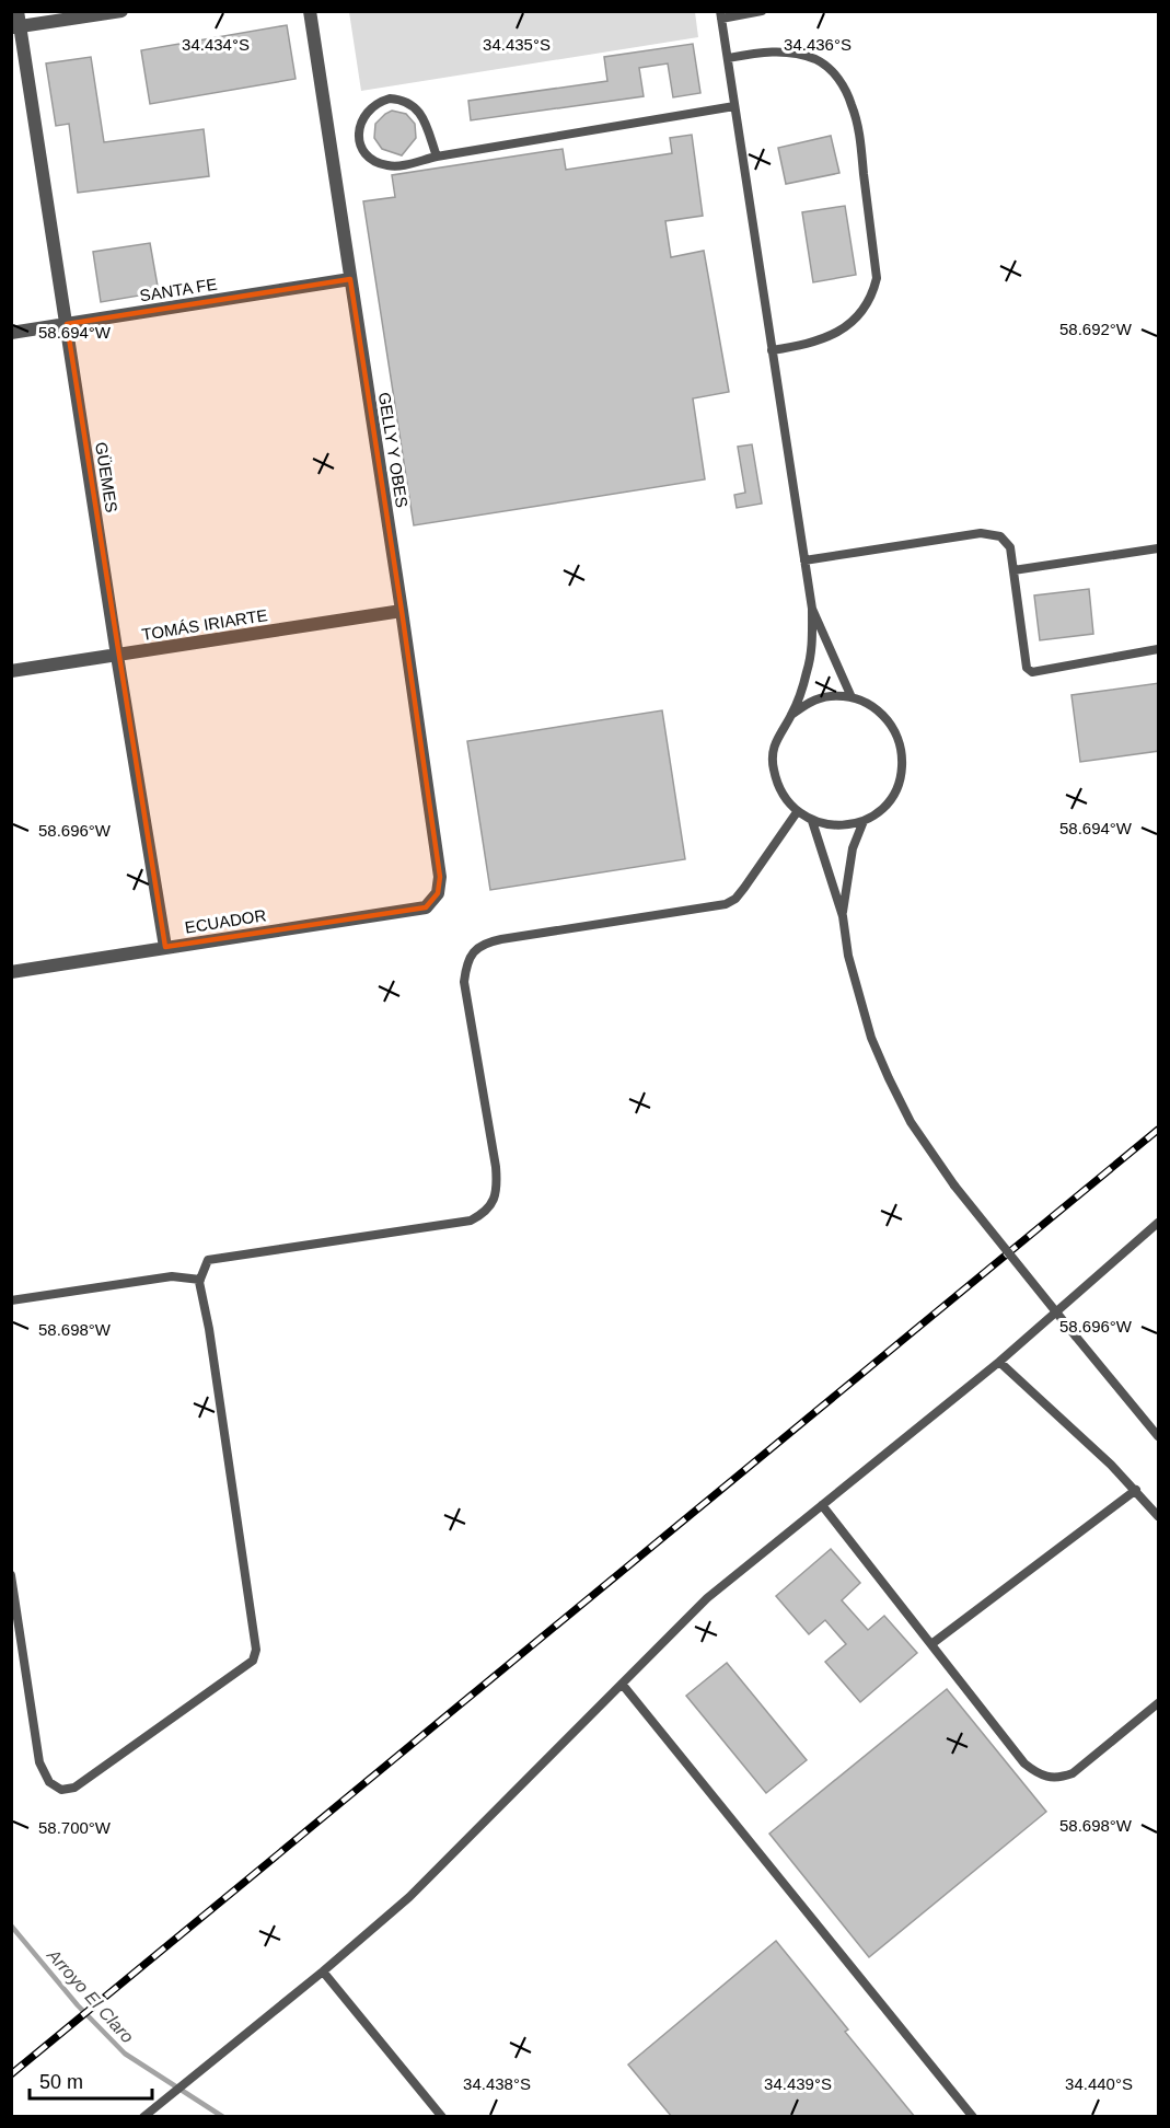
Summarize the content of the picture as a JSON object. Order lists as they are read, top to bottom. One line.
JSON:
{"streets":{"street":["SANTA FE","GELLY Y OBES","GÜEMES","TOMÁS IRIARTE","ECUADOR"]},"crossings":[["SANTA FE","GELLY Y OBES"],["SANTA FE","GÜEMES"],["GELLY Y OBES","TOMÁS IRIARTE"],["GELLY Y OBES","ECUADOR"],["GÜEMES","TOMÁS IRIARTE"],["GÜEMES","ECUADOR"]],"water":["Arroyo El Claro"],"scale_bar":"50 m","coordinates":["34.434°S","34.435°S","34.436°S","58.692°W","58.694°W","58.696°W","58.698°W","58.700°W","34.438°S","34.439°S","34.440°S"]}
